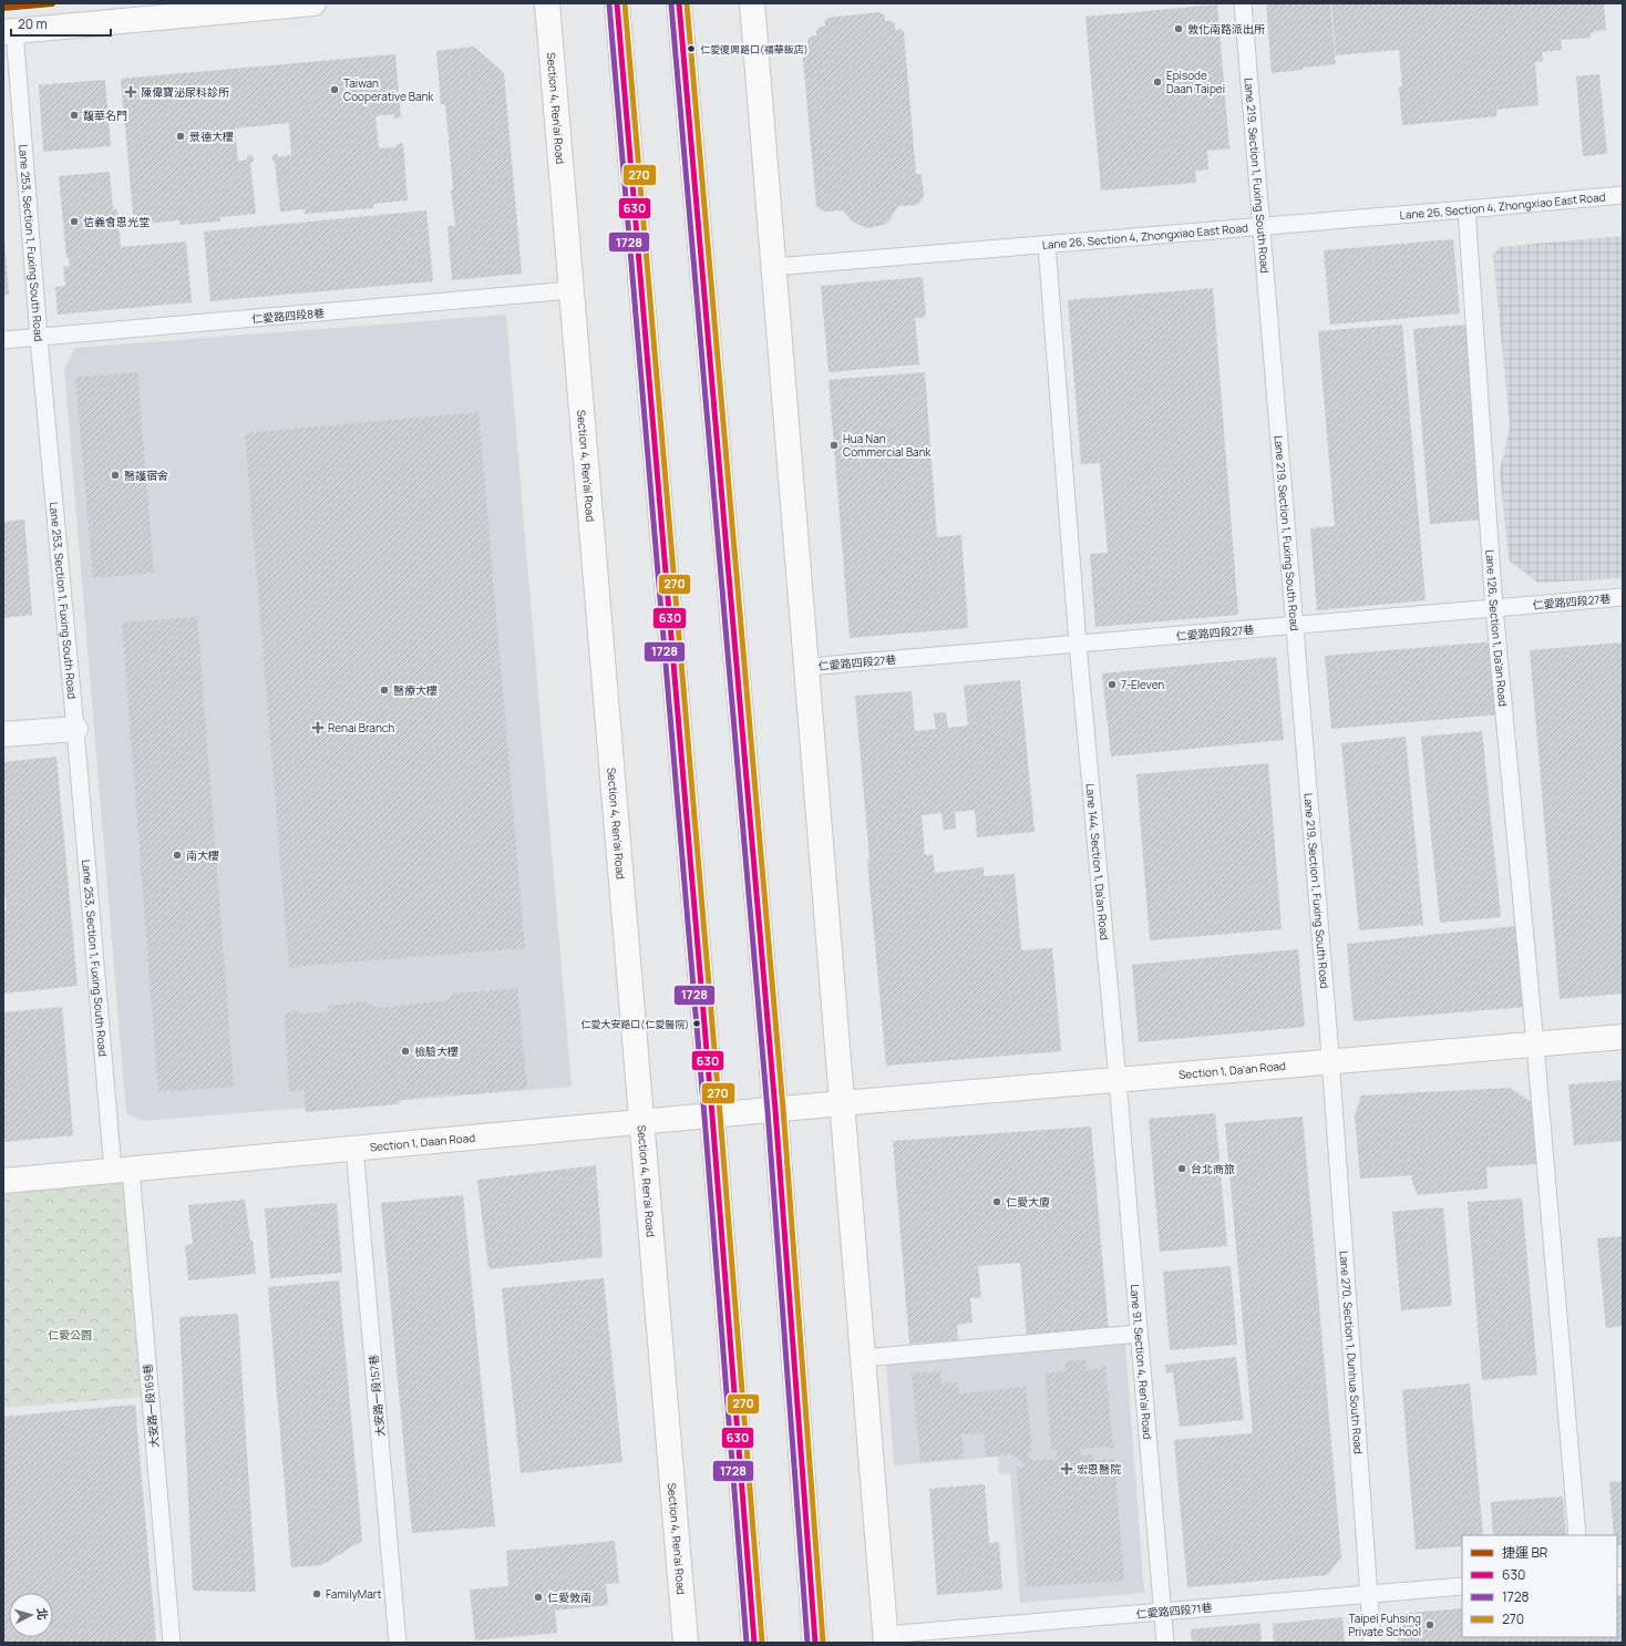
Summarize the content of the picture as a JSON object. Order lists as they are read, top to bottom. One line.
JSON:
{"streets":{"main road":["Section 4, Ren’ai Road","Section 1, Da'an Road","Section 1, Daan Road"],"lane":["Lane 219, Section 1, Fuxing South Road","Lane 26, Section 4, Zhongxiao East Road","Lane 253, Section 1, Fuxing South Road","仁愛路四段8巷","仁愛路四段27巷","Lane 126, Section 1, Da’an Road","Lane 144, Section 1, Da’an Road","Lane 270, Section 1, Dunhua South Road","Lane 91, Section 4, Ren’ai Road","大安路一段157巷","大安路一段169巷","仁愛路四段71巷"]},"crossings":[["Section 4, Ren’ai Road","仁愛路四段8巷"],["Section 4, Ren’ai Road","Section 1, Daan Road"],["Lane 219, Section 1, Fuxing South Road","Lane 26, Section 4, Zhongxiao East Road"],["Lane 219, Section 1, Fuxing South Road","仁愛路四段27巷"],["Lane 219, Section 1, Fuxing South Road","Section 1, Da'an Road"],["Lane 219, Section 1, Fuxing South Road","Lane 270, Section 1, Dunhua South Road"],["Lane 26, Section 4, Zhongxiao East Road","Lane 126, Section 1, Da’an Road"],["Lane 26, Section 4, Zhongxiao East Road","Lane 144, Section 1, Da’an Road"],["Lane 253, Section 1, Fuxing South Road","仁愛路四段8巷"],["Lane 253, Section 1, Fuxing South Road","Section 1, Daan Road"],["Lane 253, Section 1, Fuxing South Road","大安路一段169巷"],["仁愛路四段27巷","Lane 126, Section 1, Da’an Road"],["仁愛路四段27巷","Lane 144, Section 1, Da’an Road"],["Lane 126, Section 1, Da’an Road","Section 1, Da'an Road"],["Lane 144, Section 1, Da’an Road","Section 1, Da'an Road"],["Lane 144, Section 1, Da’an Road","Lane 91, Section 4, Ren’ai Road"],["Section 1, Da'an Road","Section 1, Daan Road"],["Section 1, Da'an Road","Lane 270, Section 1, Dunhua South Road"],["Section 1, Da'an Road","Lane 91, Section 4, Ren’ai Road"],["Section 1, Daan Road","大安路一段157巷"],["Section 1, Daan Road","大安路一段169巷"],["Lane 270, Section 1, Dunhua South Road","仁愛路四段71巷"],["Lane 91, Section 4, Ren’ai Road","仁愛路四段71巷"]],"parks":["仁愛公園"],"places":{"other":["敦化南路派出所","仁愛復興路口(福華飯店)","Episode Daan Taipei","Taiwan Cooperative Bank","馥華名門","景德大樓","信義會恩光堂","Hua Nan Commercial Bank","醫護宿舍","7-Eleven","醫療大樓","南大樓","仁愛大安路口(仁愛醫院)","檢驗大樓","台北商旅","仁愛大廈","FamilyMart","仁愛敦南","Taipei Fuhsing Private School"],"health":["陳偉寶泌尿科診所","Renai Branch","宏恩醫院"]},"lines":["metro line BR","transit line 630","transit line 270","transit line 1728"],"legend":["捷運 BR","630","1728","270"],"scale_bar":"20 m","north":"right"}
